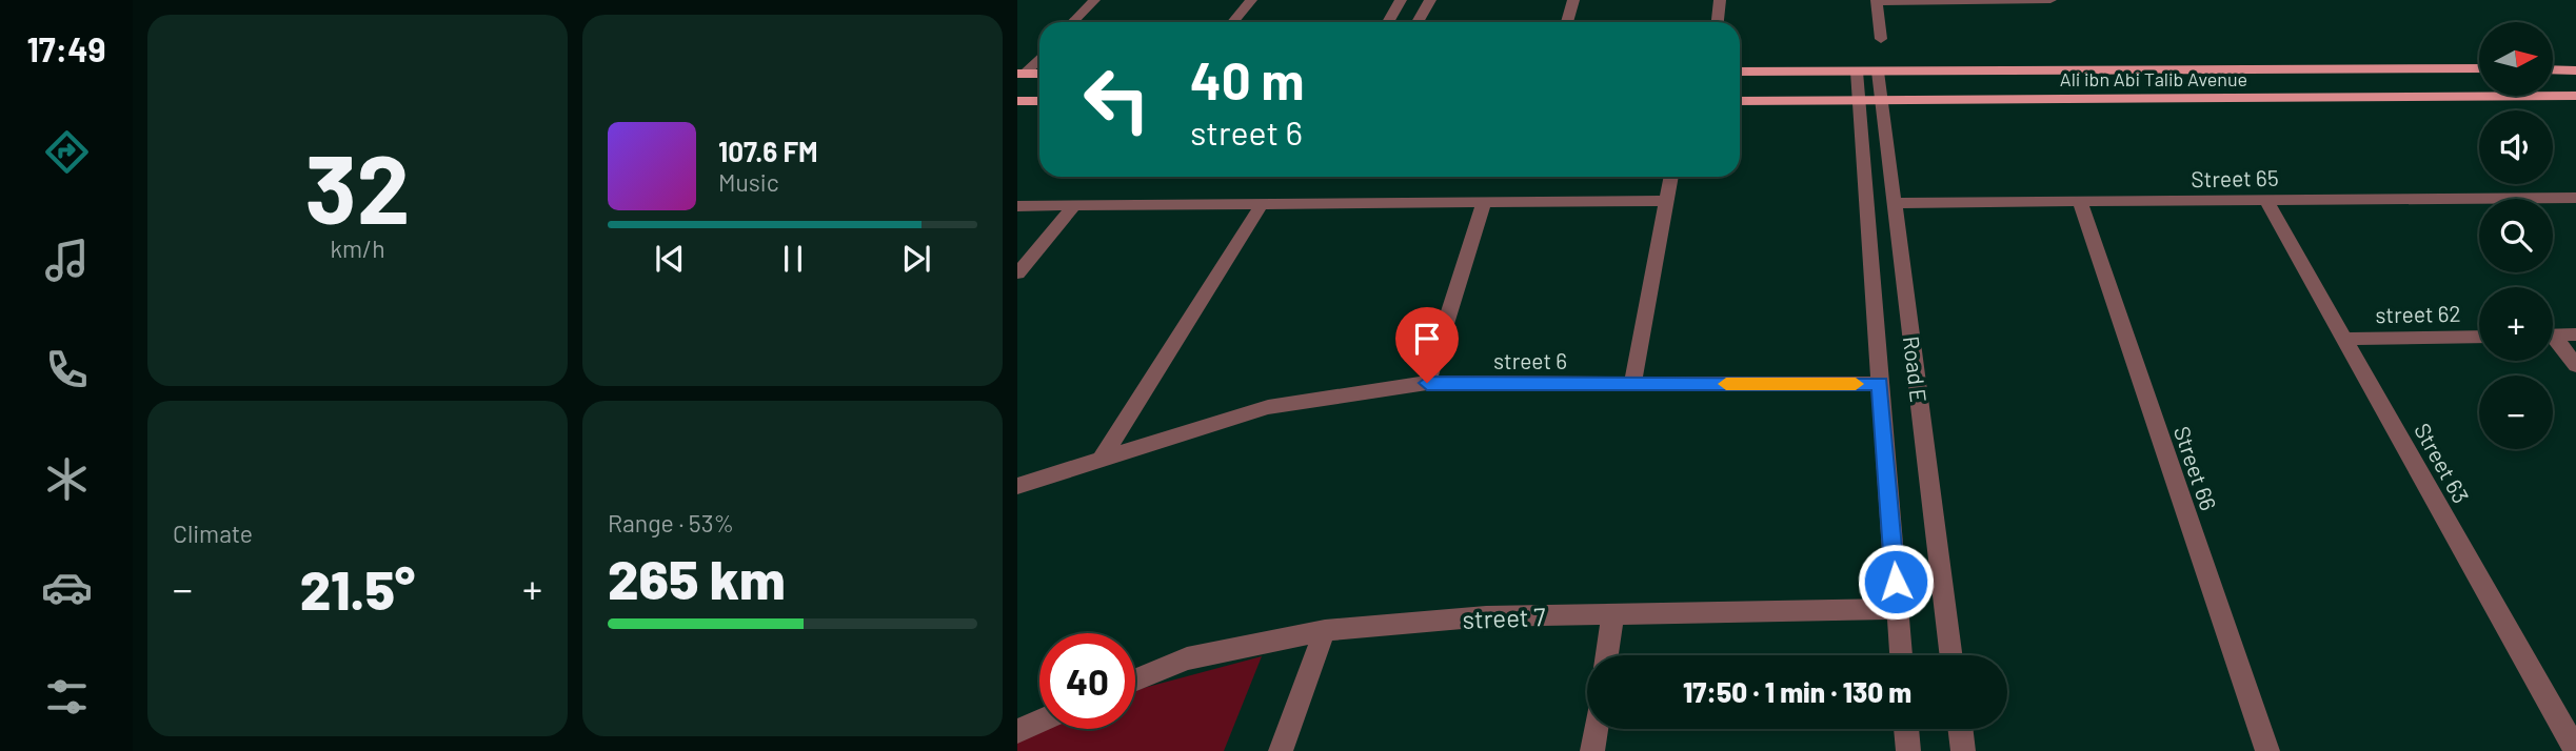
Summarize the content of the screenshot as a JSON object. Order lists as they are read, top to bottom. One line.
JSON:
{"streets":{"main road":["Ali ibn Abi Talib Avenue"],"street":["Street 65","street 62","street 6","Road E","Street 63","Street 66","street 7"]},"crossings":[["Ali ibn Abi Talib Avenue","Road E"],["Street 65","Road E"],["Street 65","Street 63"],["Street 65","Street 66"],["street 62","Street 63"],["street 6","Road E"],["Road E","street 7"]],"north":"right","page":{"tabs":"17:49","tile":[["32","km/h"],"Climate",["Range · 53%","265 km"]],"map_buttons":["+","−"],"turn":["40 m","street 6"],"song":["107.6 FM","Music"],"heat":["−","21.5°","+"],"limit":"40","trip":"17:50 · 1 min · 130 m"}}
